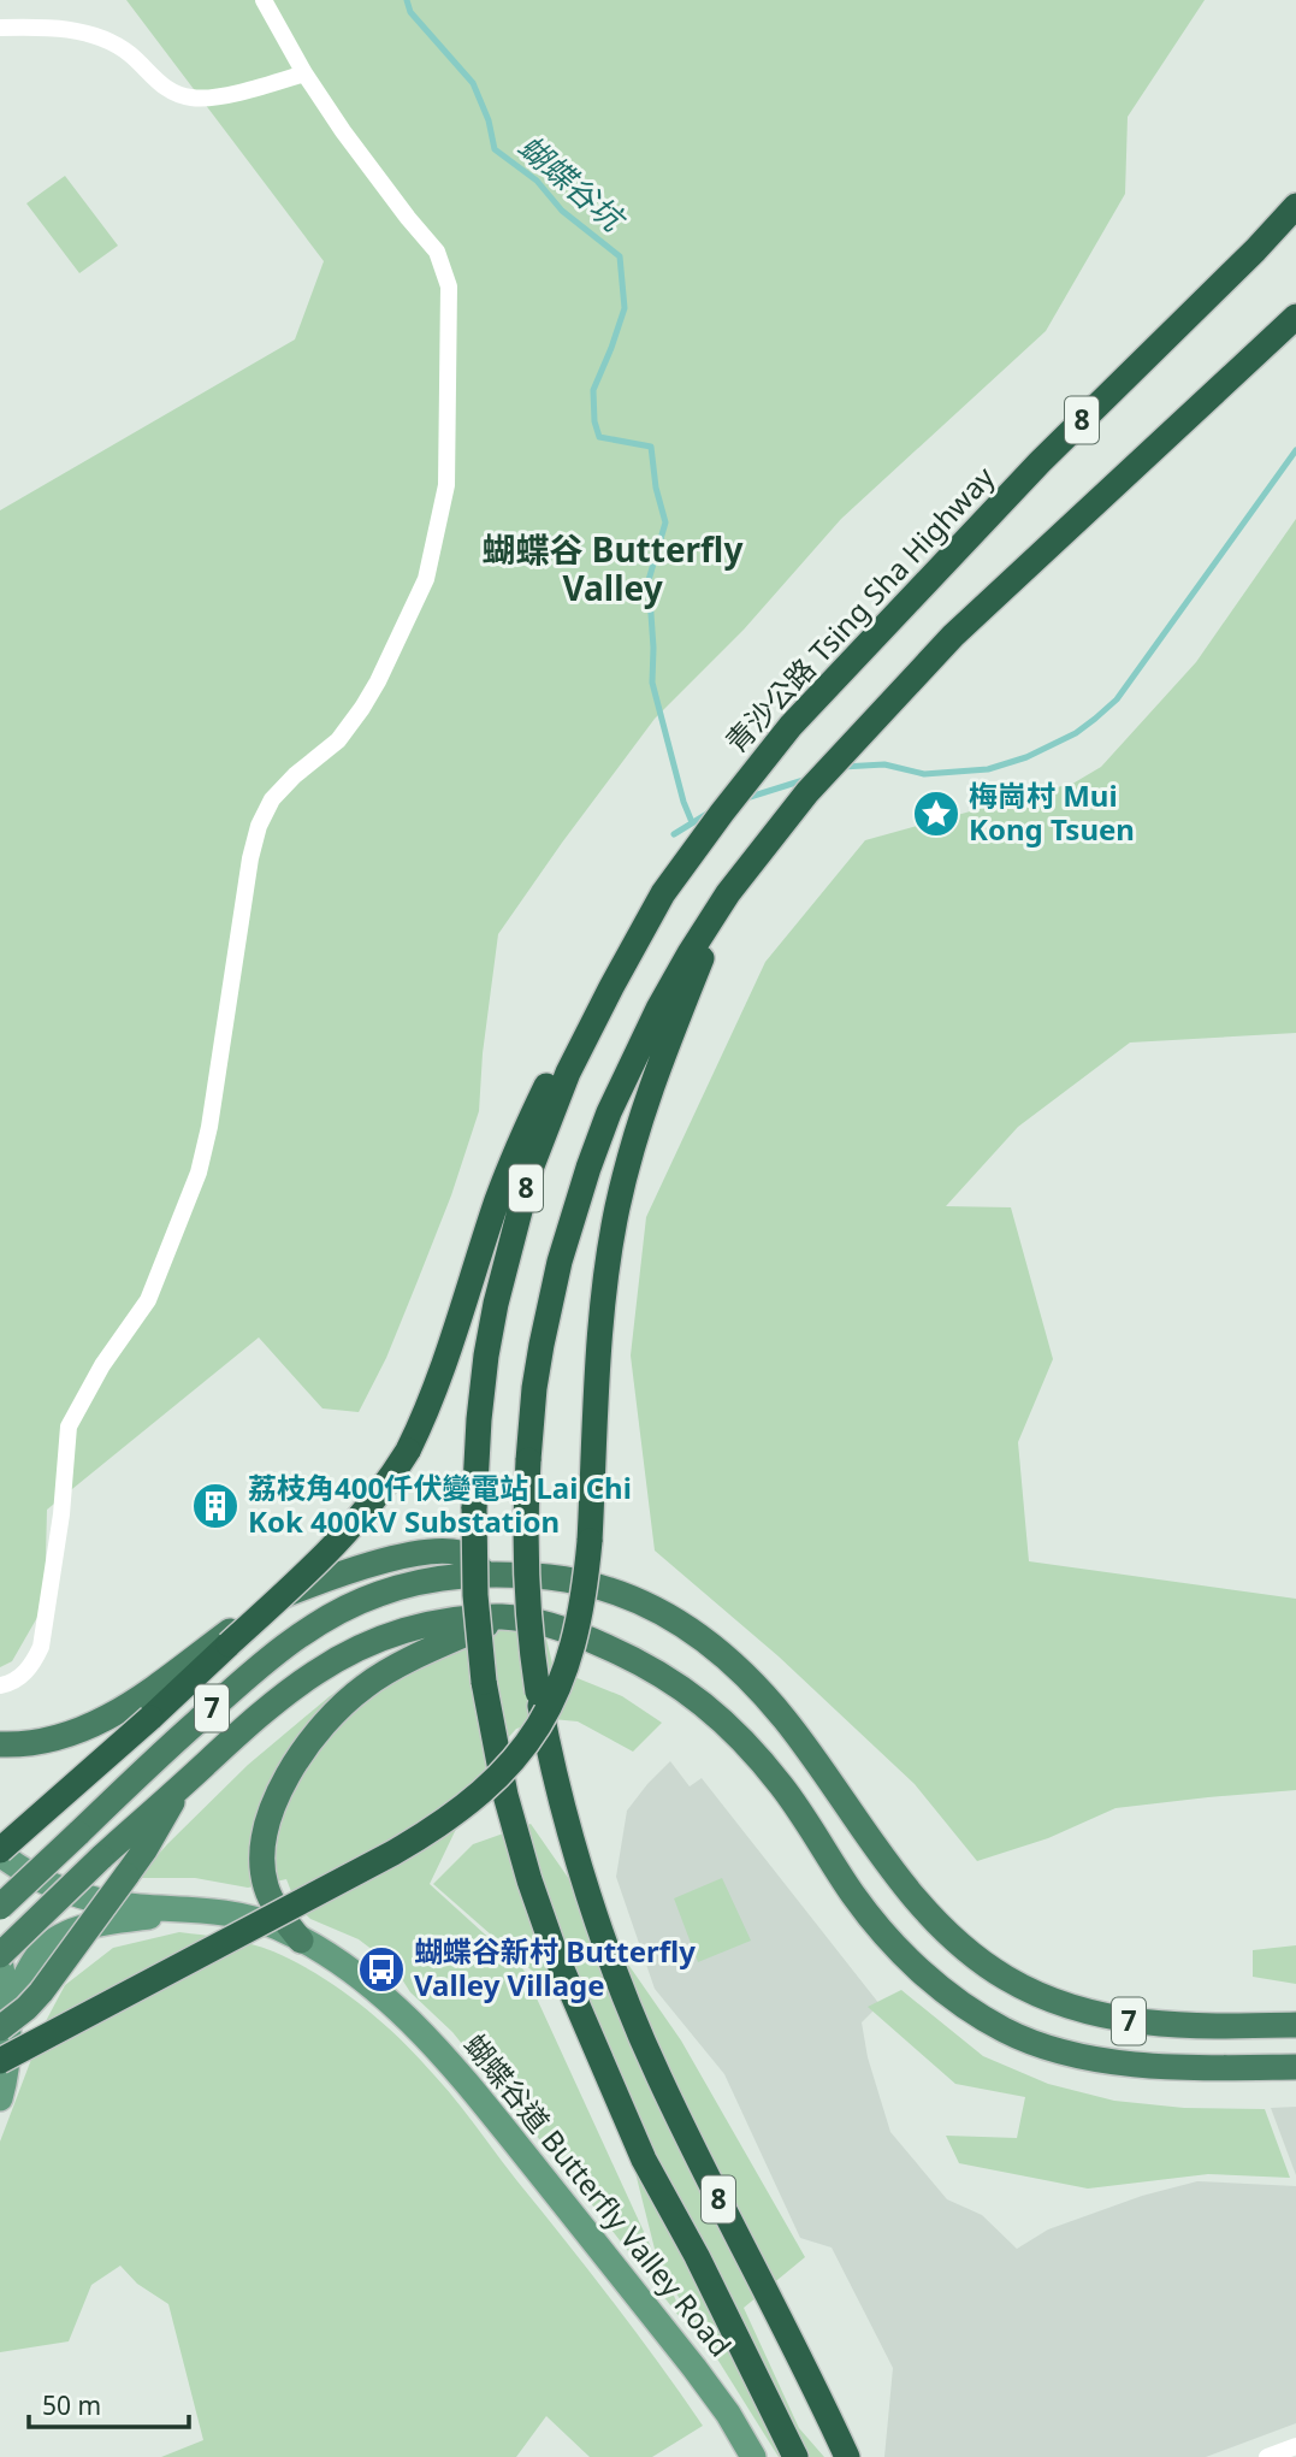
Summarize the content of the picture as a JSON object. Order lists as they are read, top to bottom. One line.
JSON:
{"streets":{"highway":["8","青沙公路 Tsing Sha Highway","7"],"main road":["蝴蝶谷道 Butterfly Valley Road"]},"districts":["蝴蝶谷 Butterfly Valley"],"water":["蝴蝶谷坑"],"places":{"place":["梅崗村 Mui Kong Tsuen"],"building":["荔枝角400仟伏變電站 Lai Chi Kok 400kV Substation"],"bus stop":["蝴蝶谷新村 Butterfly Valley Village"]},"scale_bar":"50 m"}
